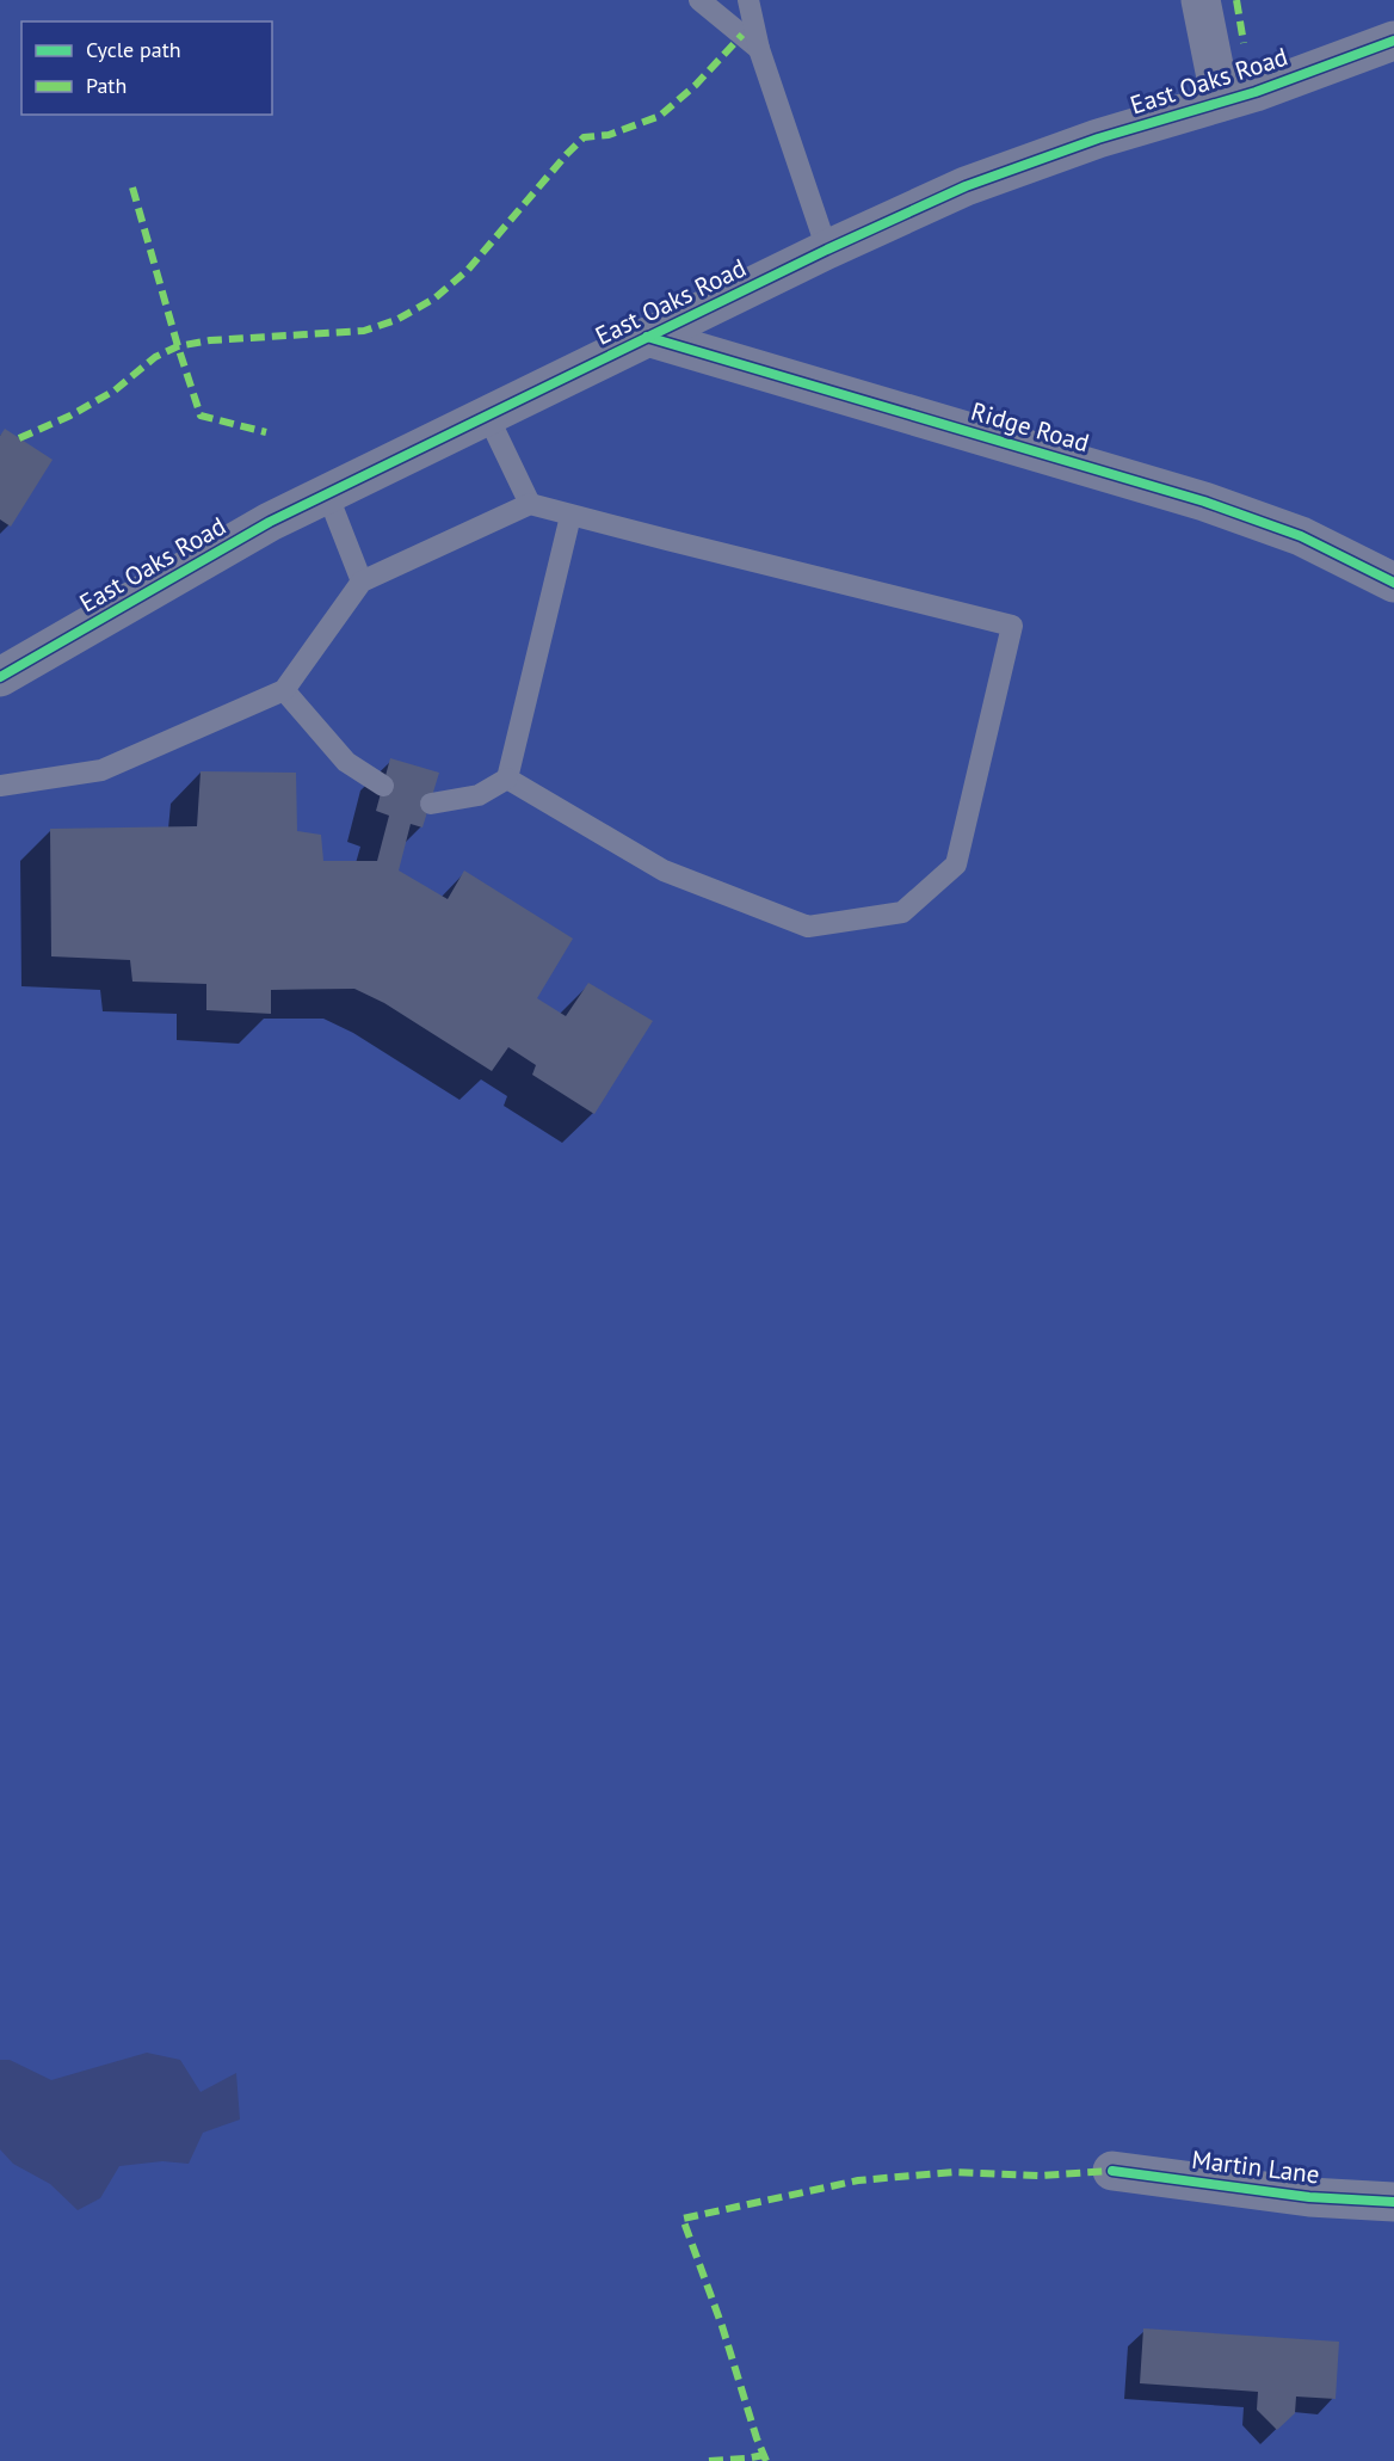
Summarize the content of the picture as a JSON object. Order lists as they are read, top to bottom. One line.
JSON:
{"streets":{"street":["East Oaks Road","Ridge Road","Martin Lane"]},"crossings":[["East Oaks Road","Ridge Road"]],"legend":["Cycle path","Path"]}
